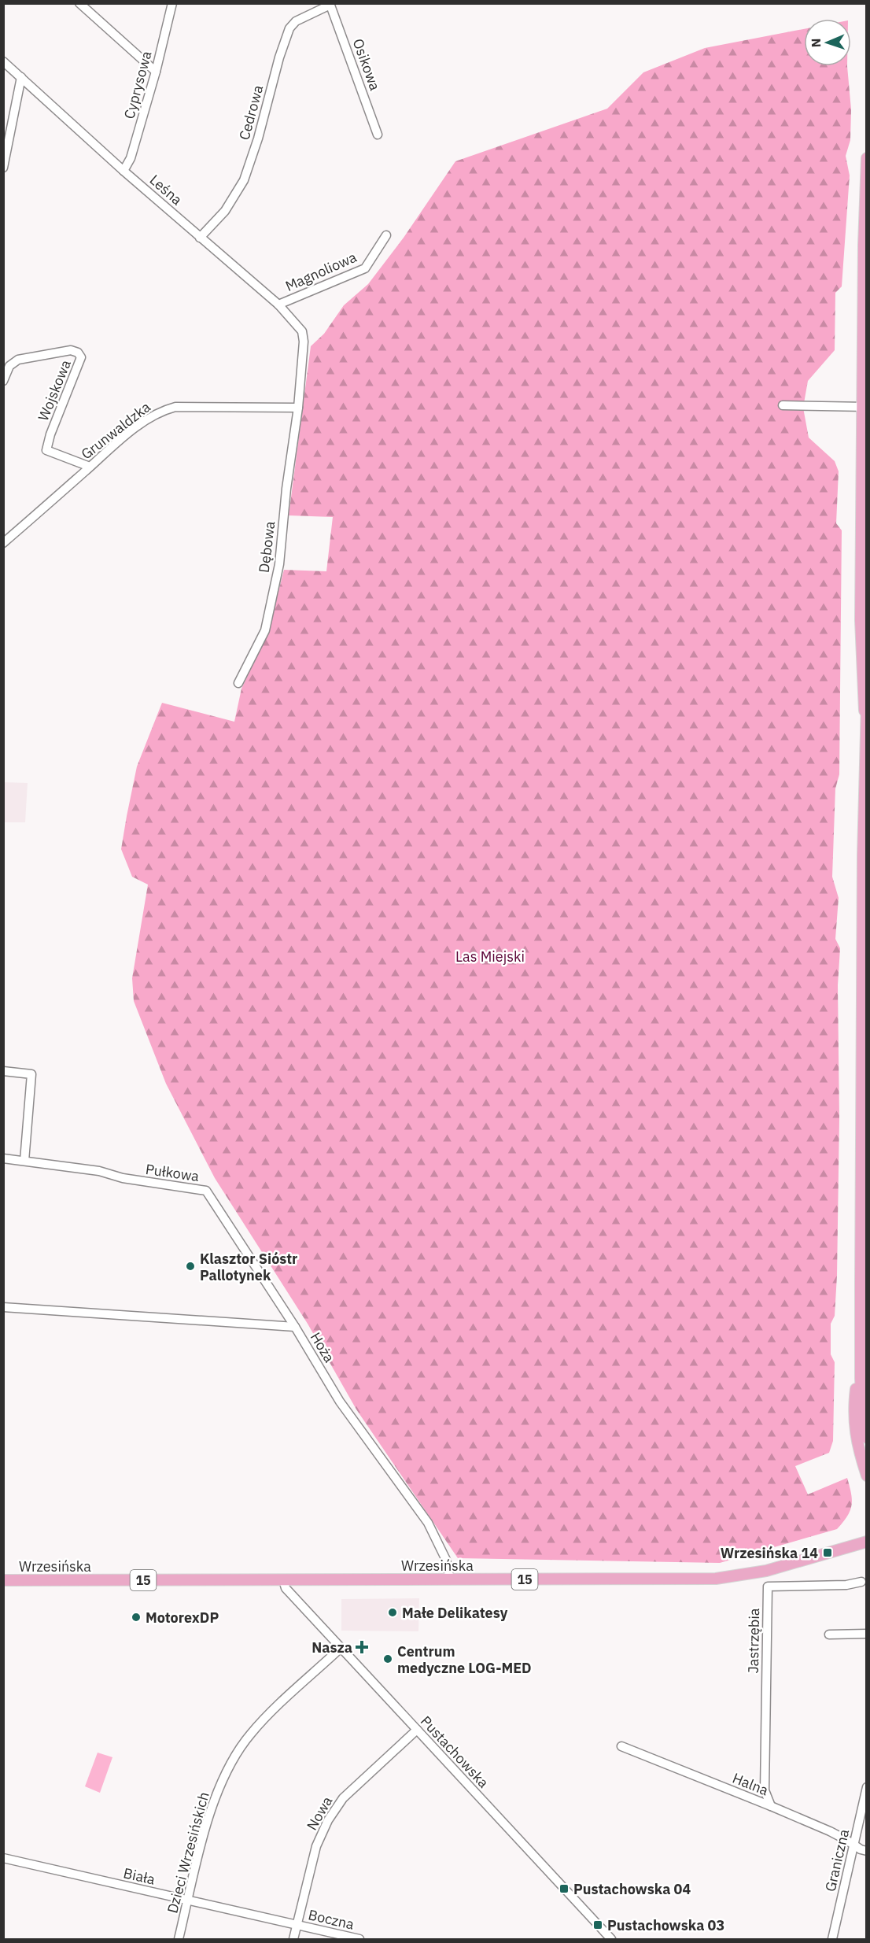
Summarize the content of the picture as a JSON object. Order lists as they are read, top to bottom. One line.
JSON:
{"streets":{"main road":["Wrzesińska","15"],"street":["Osikowa","Cyprysowa","Cedrowa","Leśna","Magnoliowa","Wojskowa","Grunwaldzka","Dębowa","Pułkowa","Hoża","Jastrzębia","Pustachowska","Halna","Nowa","Dzieci Wrzesińskich","Graniczna","Biała","Boczna"]},"crossings":[["Osikowa","Cedrowa"],["Cyprysowa","Leśna"],["Cedrowa","Leśna"],["Leśna","Magnoliowa"],["Leśna","Dębowa"],["Wojskowa","Grunwaldzka"],["Grunwaldzka","Dębowa"],["Pułkowa","Hoża"],["Hoża","Wrzesińska"],["Wrzesińska","Pustachowska"],["Jastrzębia","Halna"],["Pustachowska","Nowa"],["Pustachowska","Dzieci Wrzesińskich"],["Halna","Graniczna"],["Nowa","Biała"],["Nowa","Boczna"],["Dzieci Wrzesińskich","Biała"],["Biała","Boczna"]],"parks":["Las Miejski"],"places":{"other":["Klasztor Sióstr Pallotynek","Małe Delikatesy","MotorexDP","Centrum medyczne LOG-MED"],"transit":["Wrzesińska 14","Pustachowska 04","Pustachowska 03"],"health":["Nasza"]},"north":"left"}
